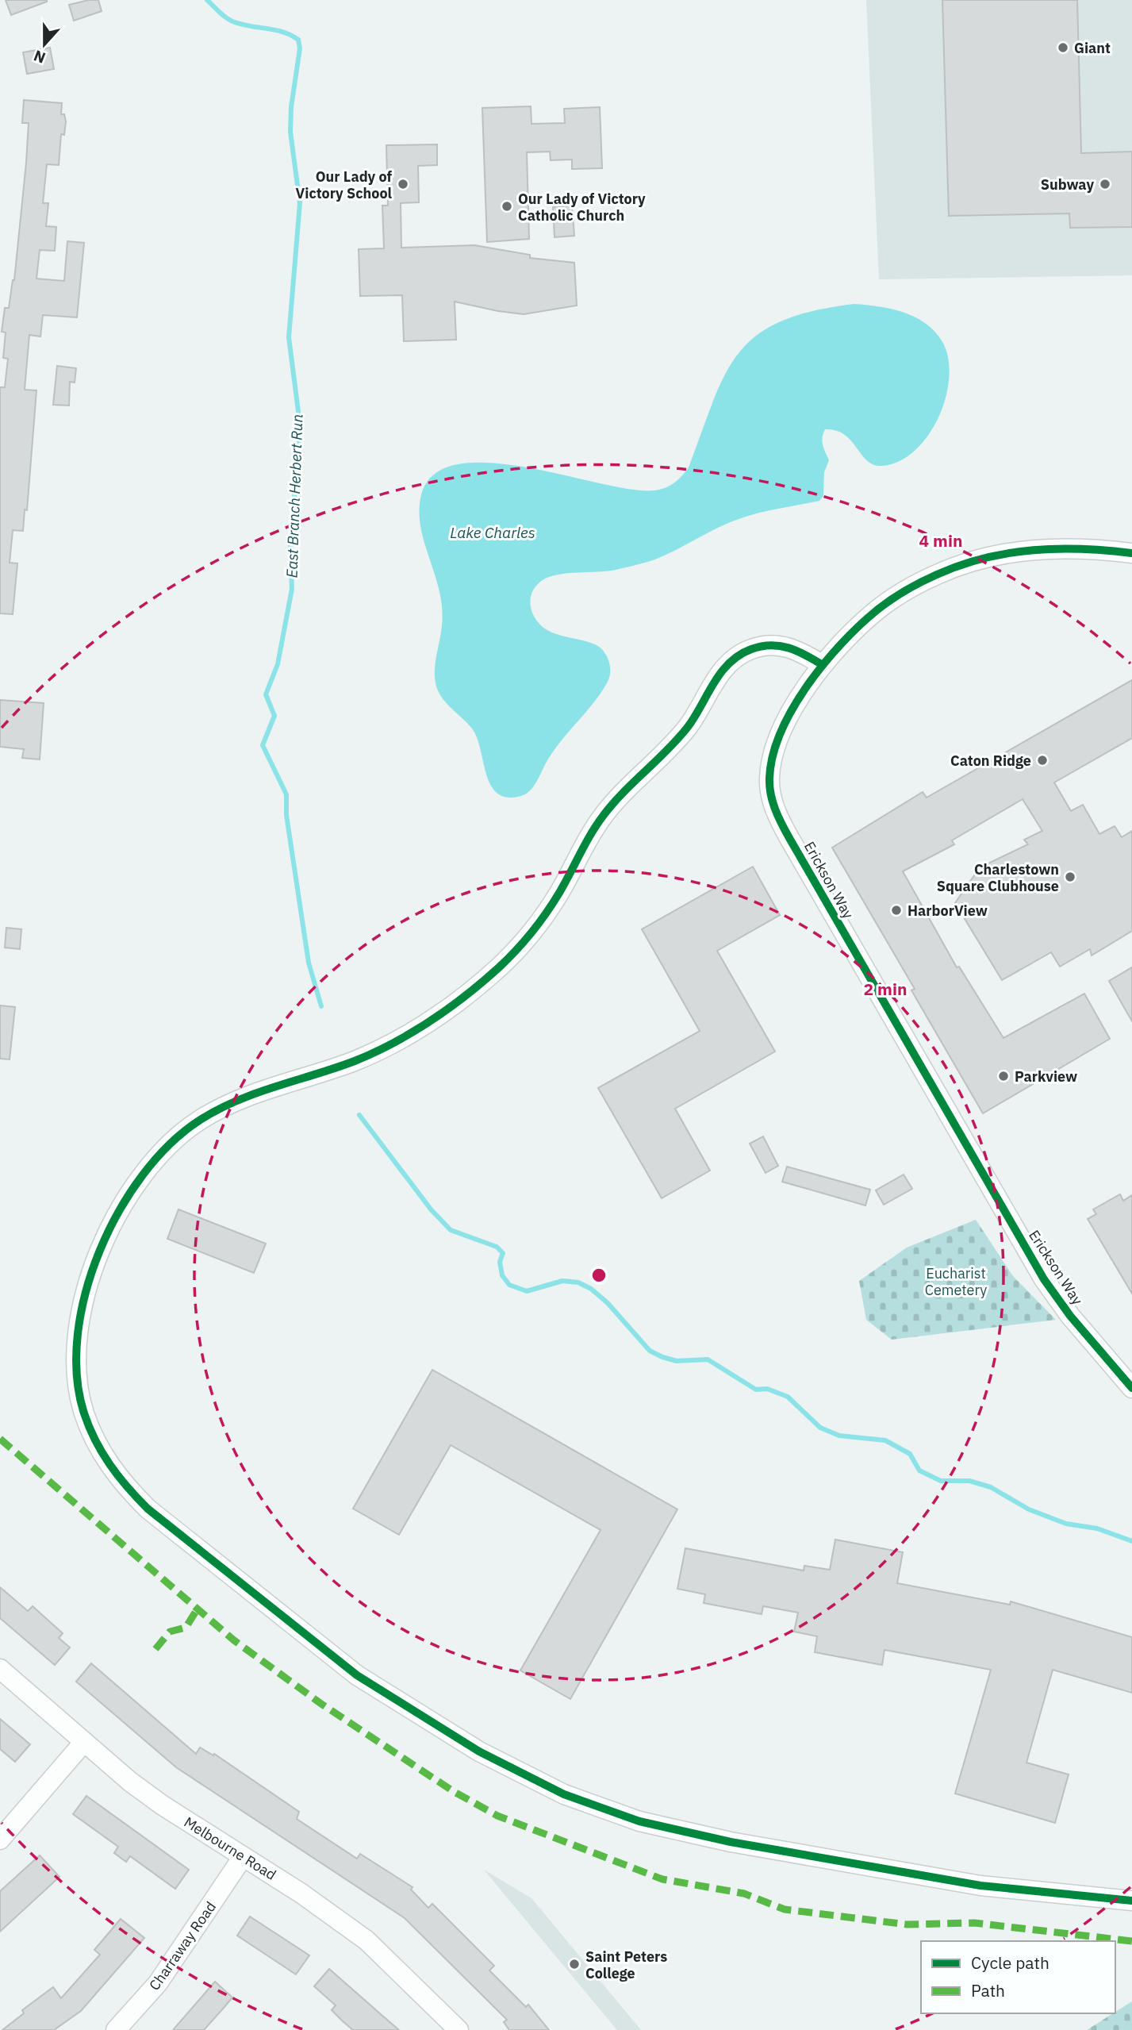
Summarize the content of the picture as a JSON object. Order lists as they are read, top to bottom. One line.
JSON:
{"streets":{"street":["Erickson Way","Melbourne Road","Charraway Road"]},"crossings":[["Melbourne Road","Charraway Road"]],"water":["East Branch Herbert Run","Lake Charles"],"parks":["Eucharist Cemetery"],"places":["Giant","Our Lady of Victory School","Subway","Our Lady of Victory Catholic Church","Caton Ridge","Charlestown Square Clubhouse","HarborView","Parkview","Saint Peters College"],"legend":["Cycle path","Path"],"north":"bottom","rings":["4 min","2 min"]}
